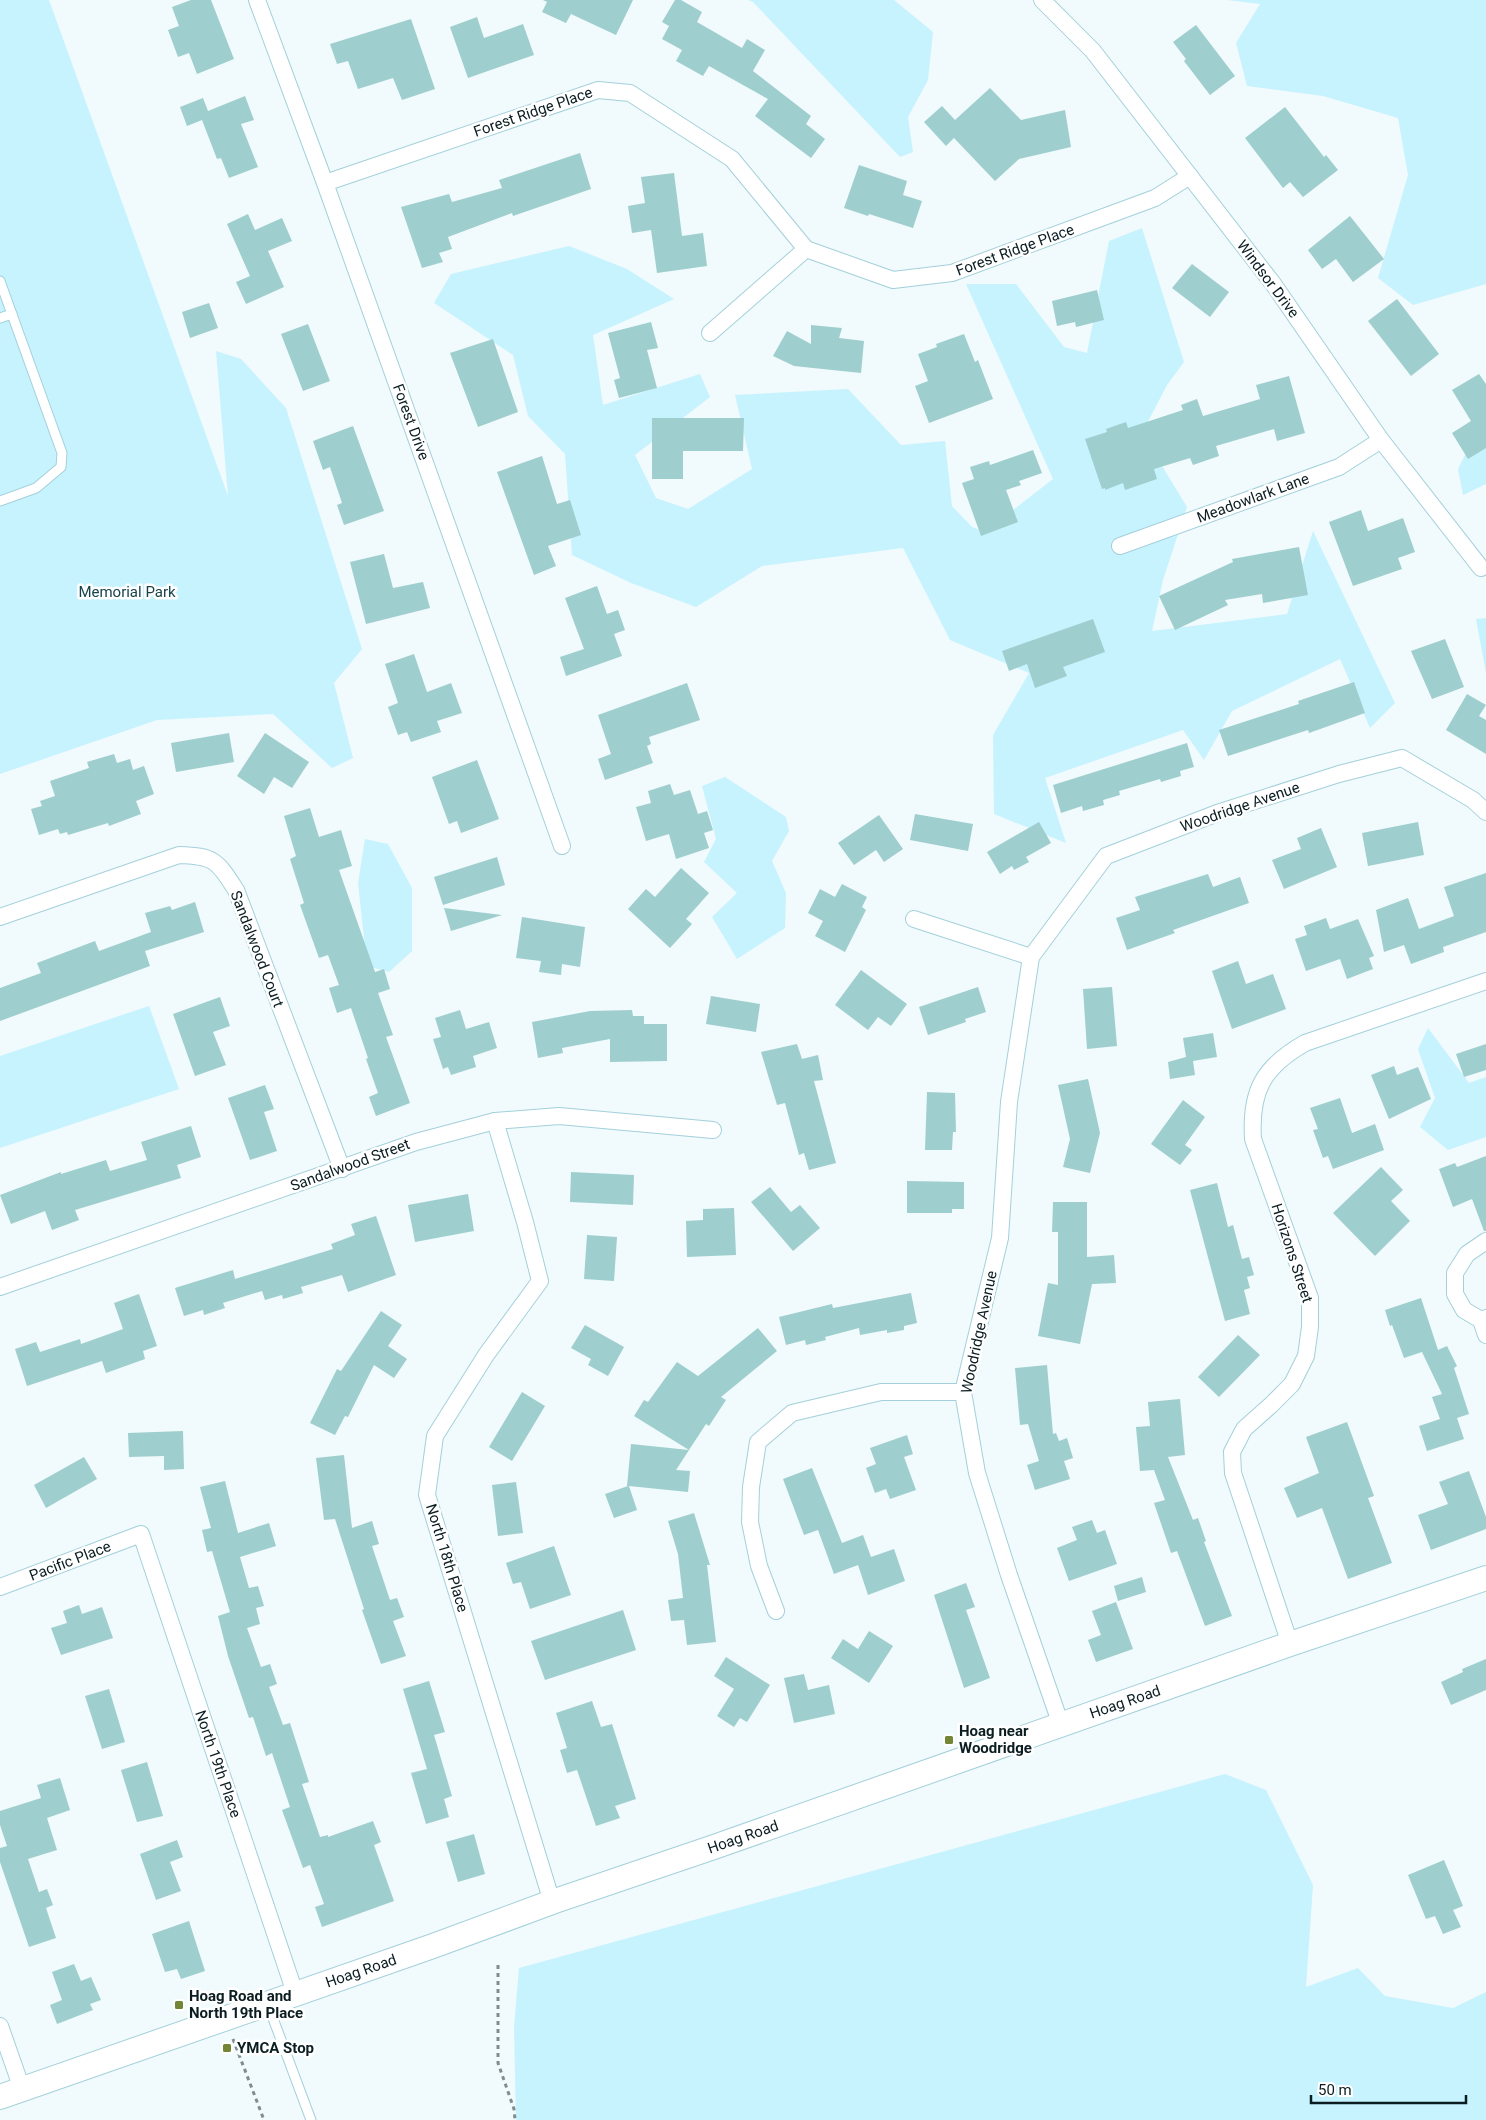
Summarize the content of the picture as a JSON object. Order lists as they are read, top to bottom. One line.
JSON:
{"streets":{"street":["Forest Ridge Place","Windsor Drive","Forest Drive","Meadowlark Lane","Woodridge Avenue","Sandalwood Court","Sandalwood Street","Horizons Street","North 18th Place","Pacific Place","Hoag Road","North 19th Place"]},"crossings":[["Forest Ridge Place","Windsor Drive"],["Forest Ridge Place","Forest Drive"],["Windsor Drive","Meadowlark Lane"],["Woodridge Avenue","Hoag Road"],["Sandalwood Court","Sandalwood Street"],["Sandalwood Street","North 18th Place"],["Horizons Street","Hoag Road"],["North 18th Place","Hoag Road"],["Pacific Place","North 19th Place"],["Hoag Road","North 19th Place"]],"parks":["Memorial Park"],"places":{"transit":["Hoag near Woodridge","Hoag Road and North 19th Place","YMCA Stop"]},"scale_bar":"50 m"}
